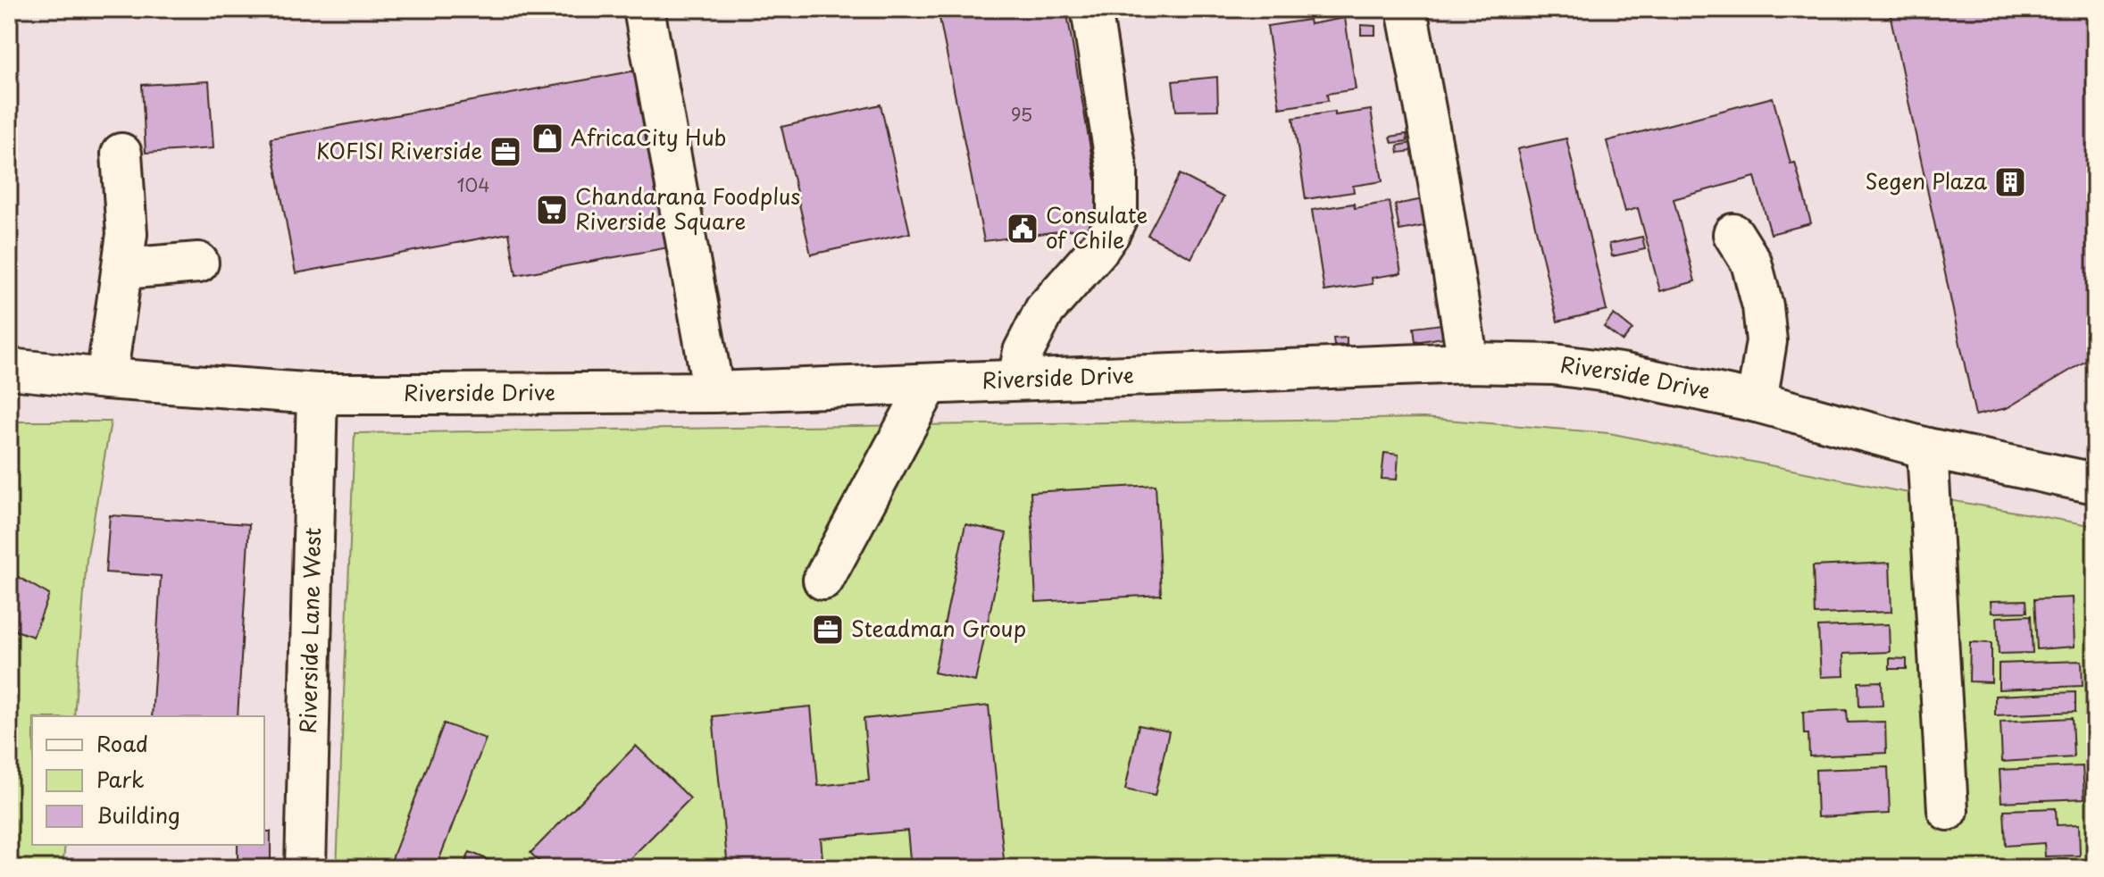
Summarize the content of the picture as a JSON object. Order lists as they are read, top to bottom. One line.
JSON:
{"streets":{"street":["Riverside Drive","Riverside Lane West"]},"crossings":[["Riverside Drive","Riverside Lane West"]],"places":{"shop":["AfricaCity Hub"],"office":["KOFISI Riverside","Steadman Group"],"building":["Segen Plaza"],"supermarket":["Chandarana Foodplus Riverside Square"],"public building":["Consulate of Chile"]},"house_numbers":["95","104"],"legend":["Road","Park","Building"]}
